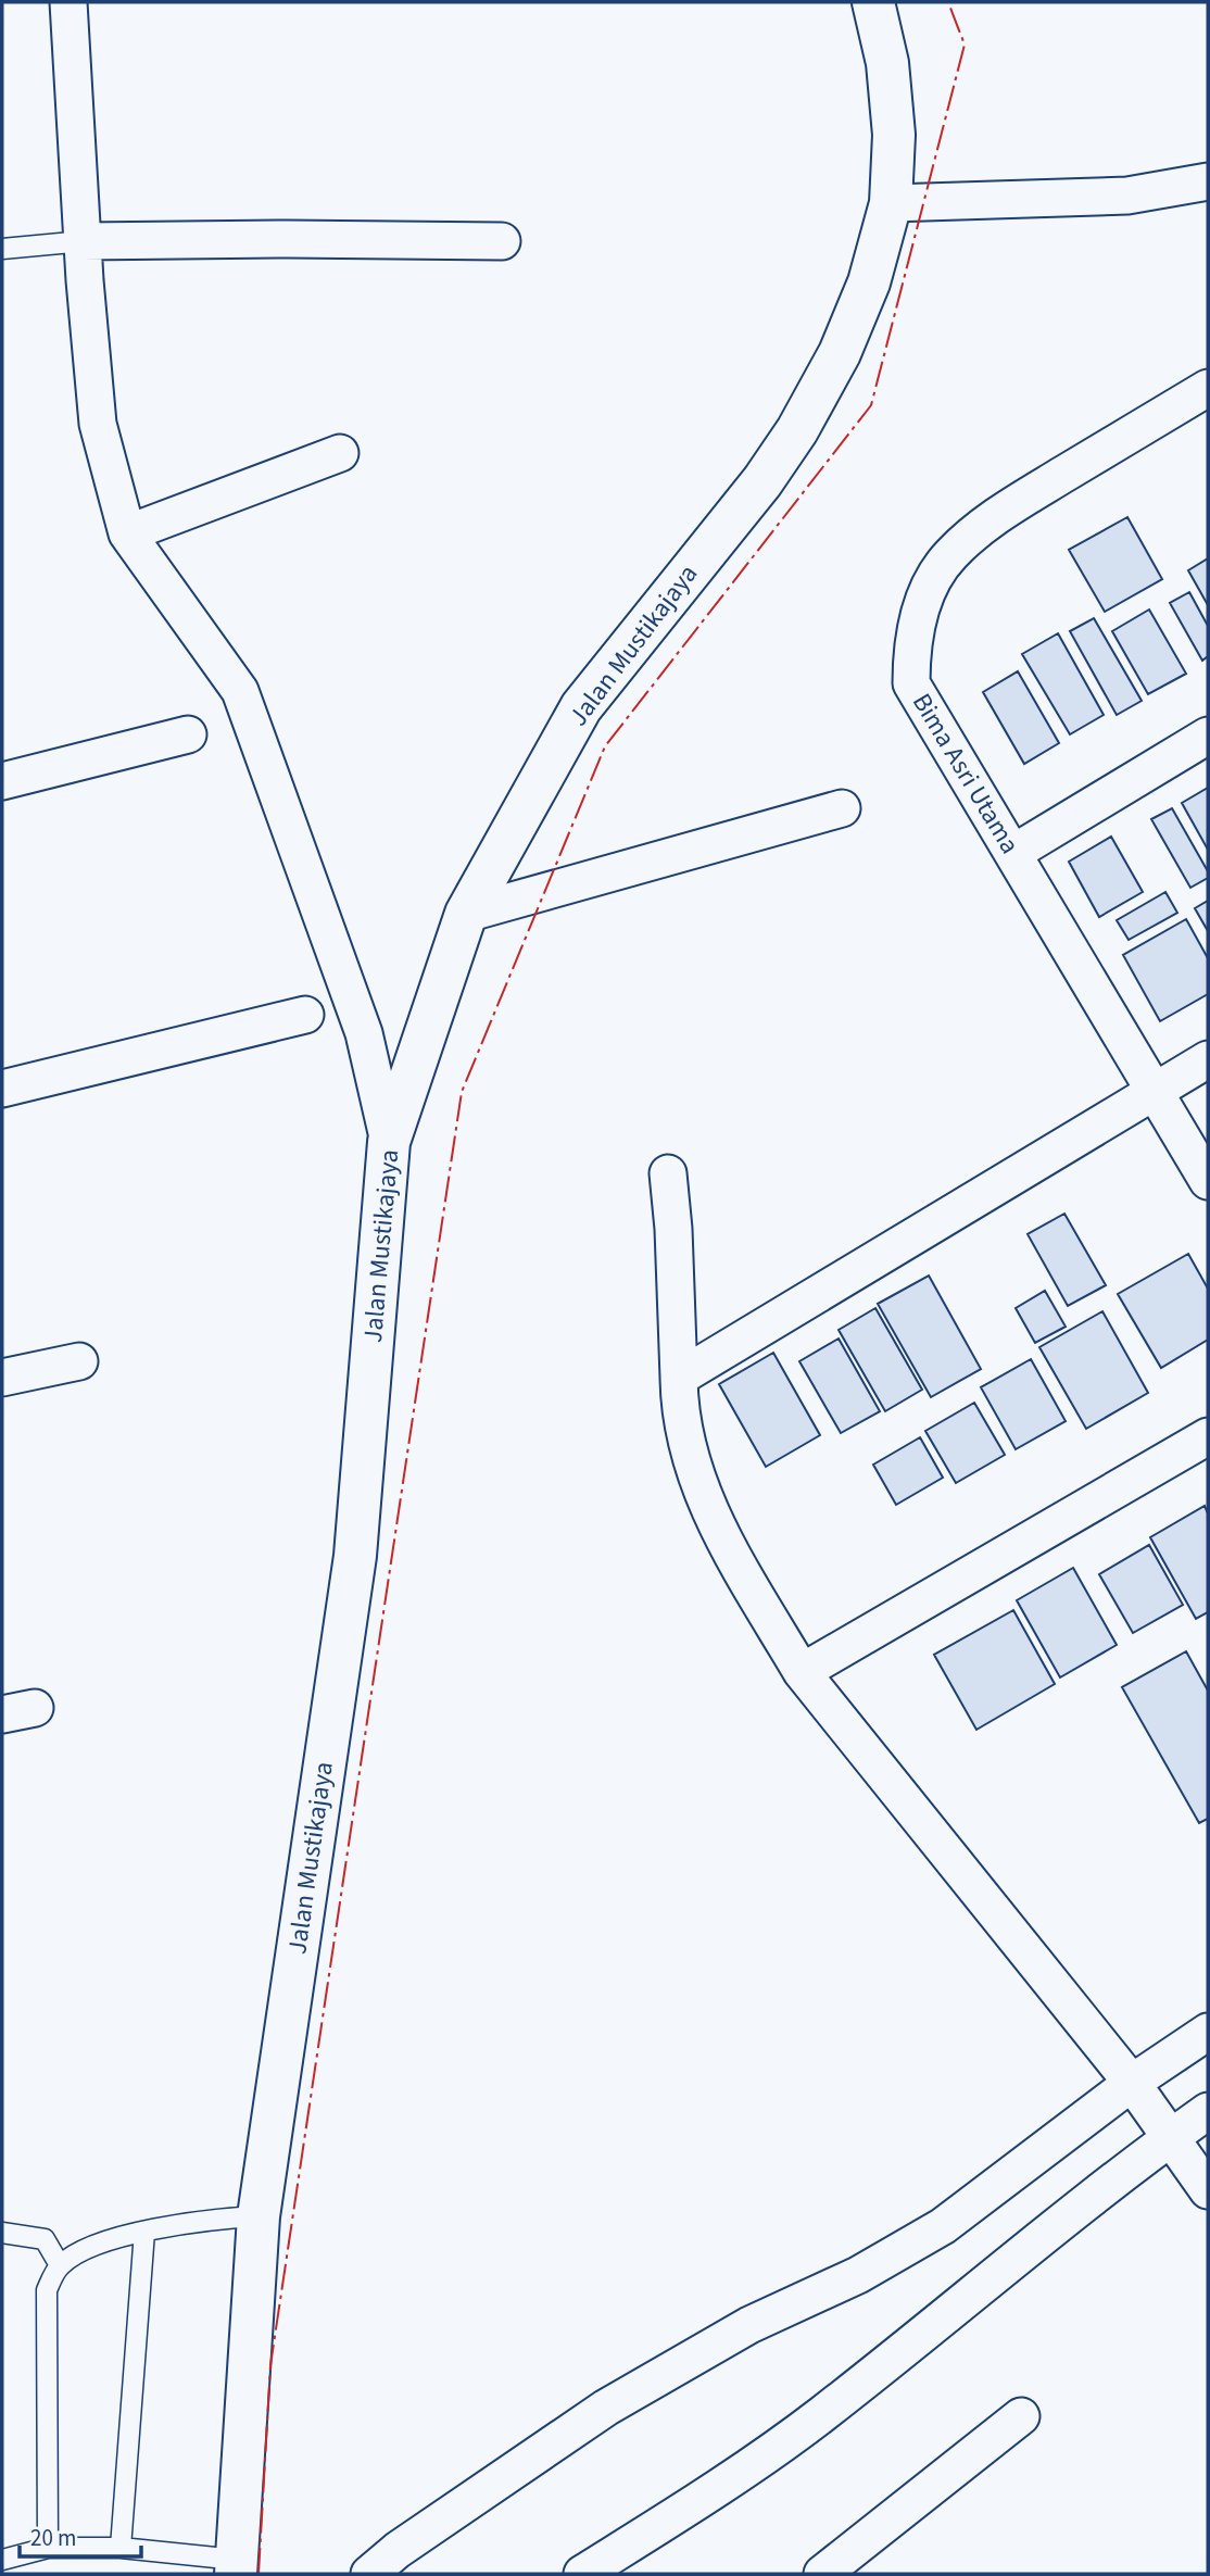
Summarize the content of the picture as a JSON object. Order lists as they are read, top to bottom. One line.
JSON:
{"streets":{"main road":["Jalan Mustikajaya"],"street":["Bima Asri Utama"]},"scale_bar":"20 m"}
